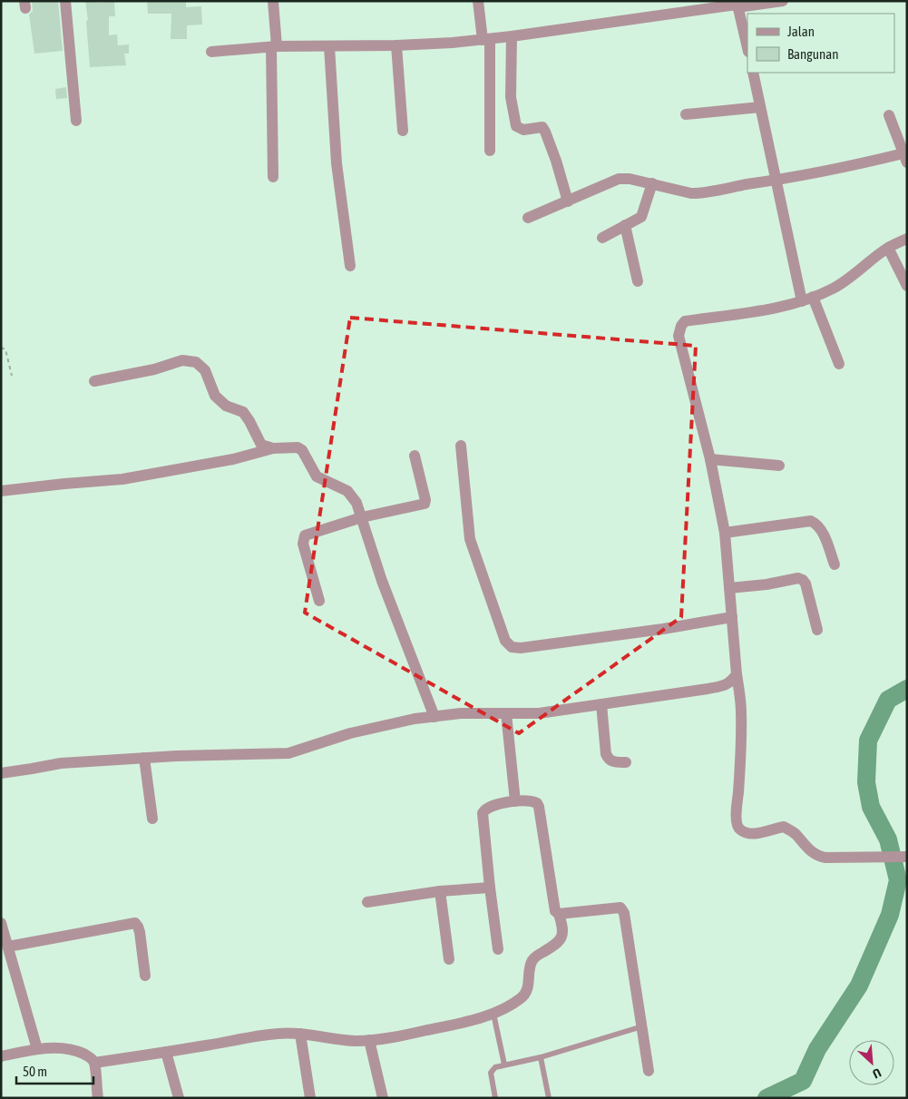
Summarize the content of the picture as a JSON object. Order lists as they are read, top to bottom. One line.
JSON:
{"legend":["Jalan","Bangunan"],"scale_bar":"50 m","north":"bottom right"}
